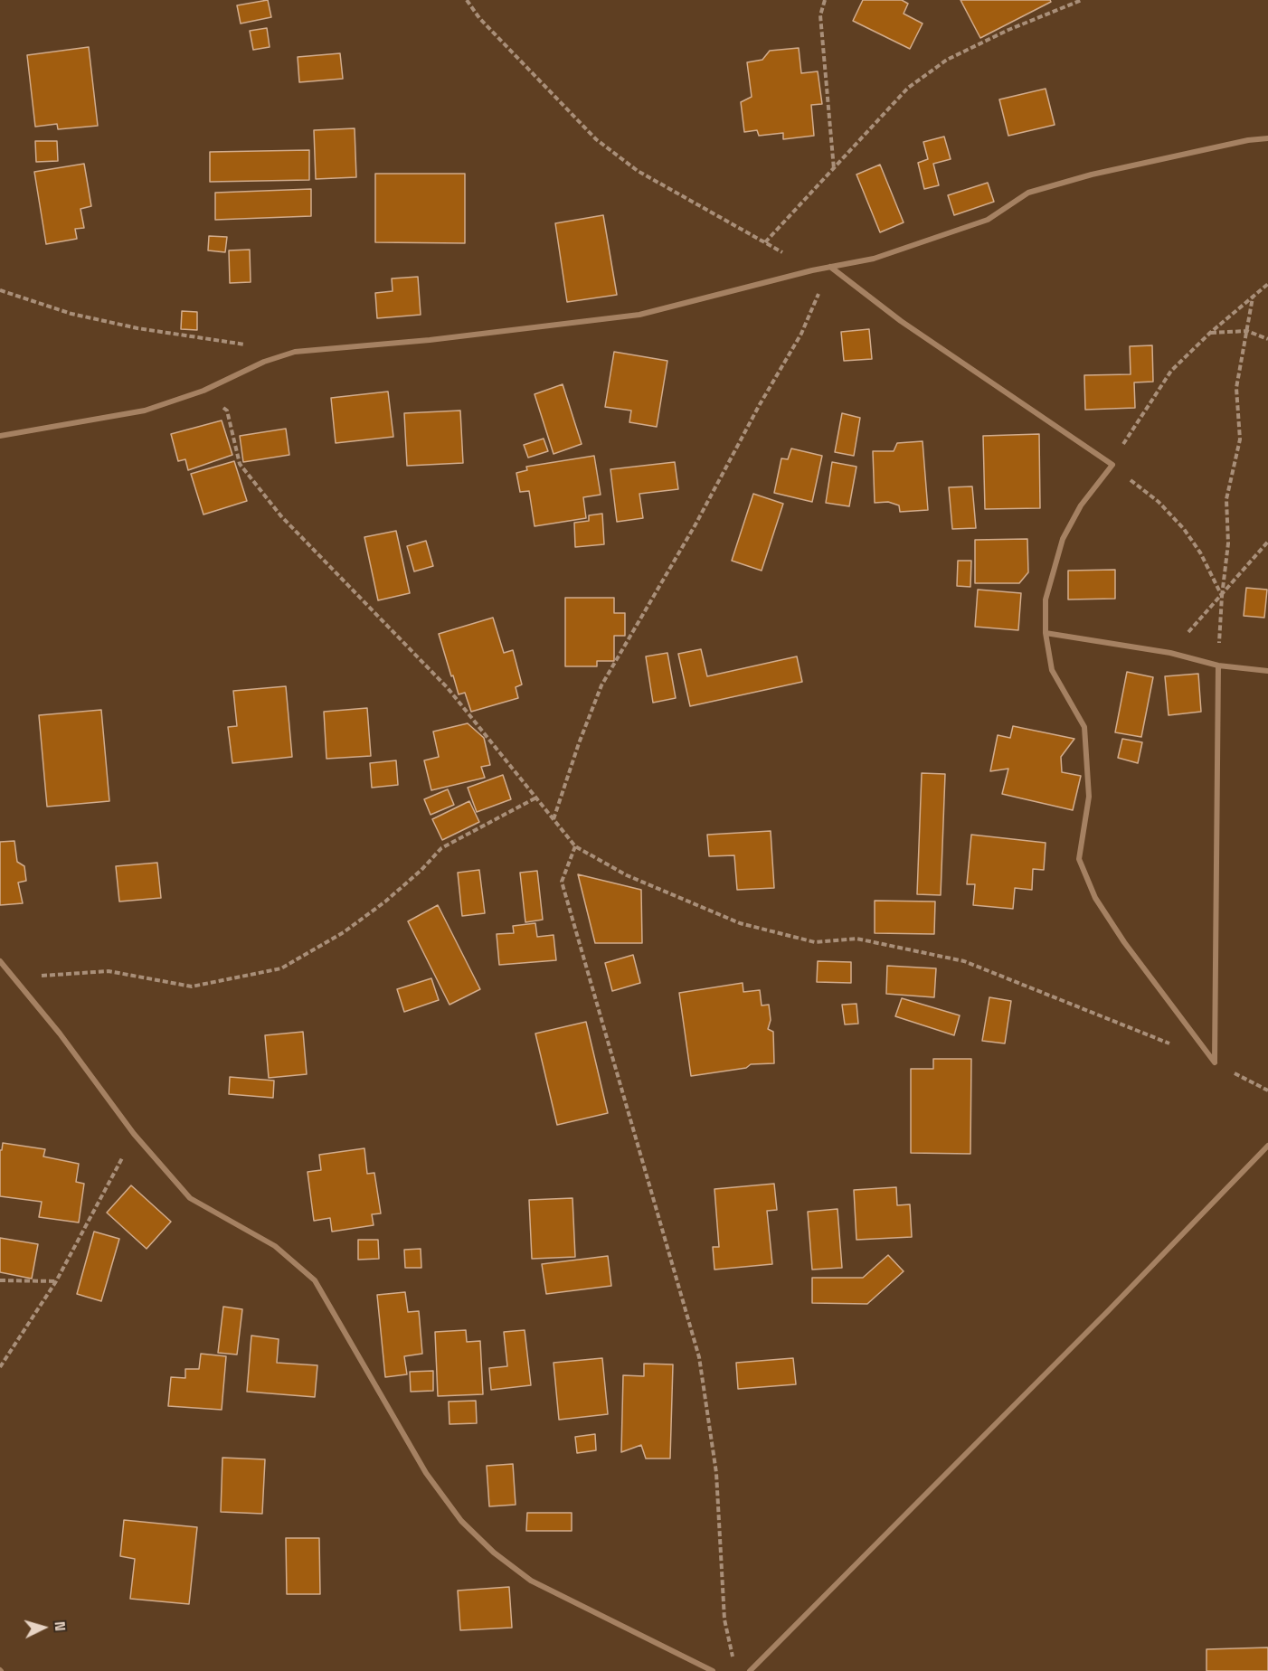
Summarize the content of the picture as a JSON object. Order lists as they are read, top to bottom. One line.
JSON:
{"north":"right"}
